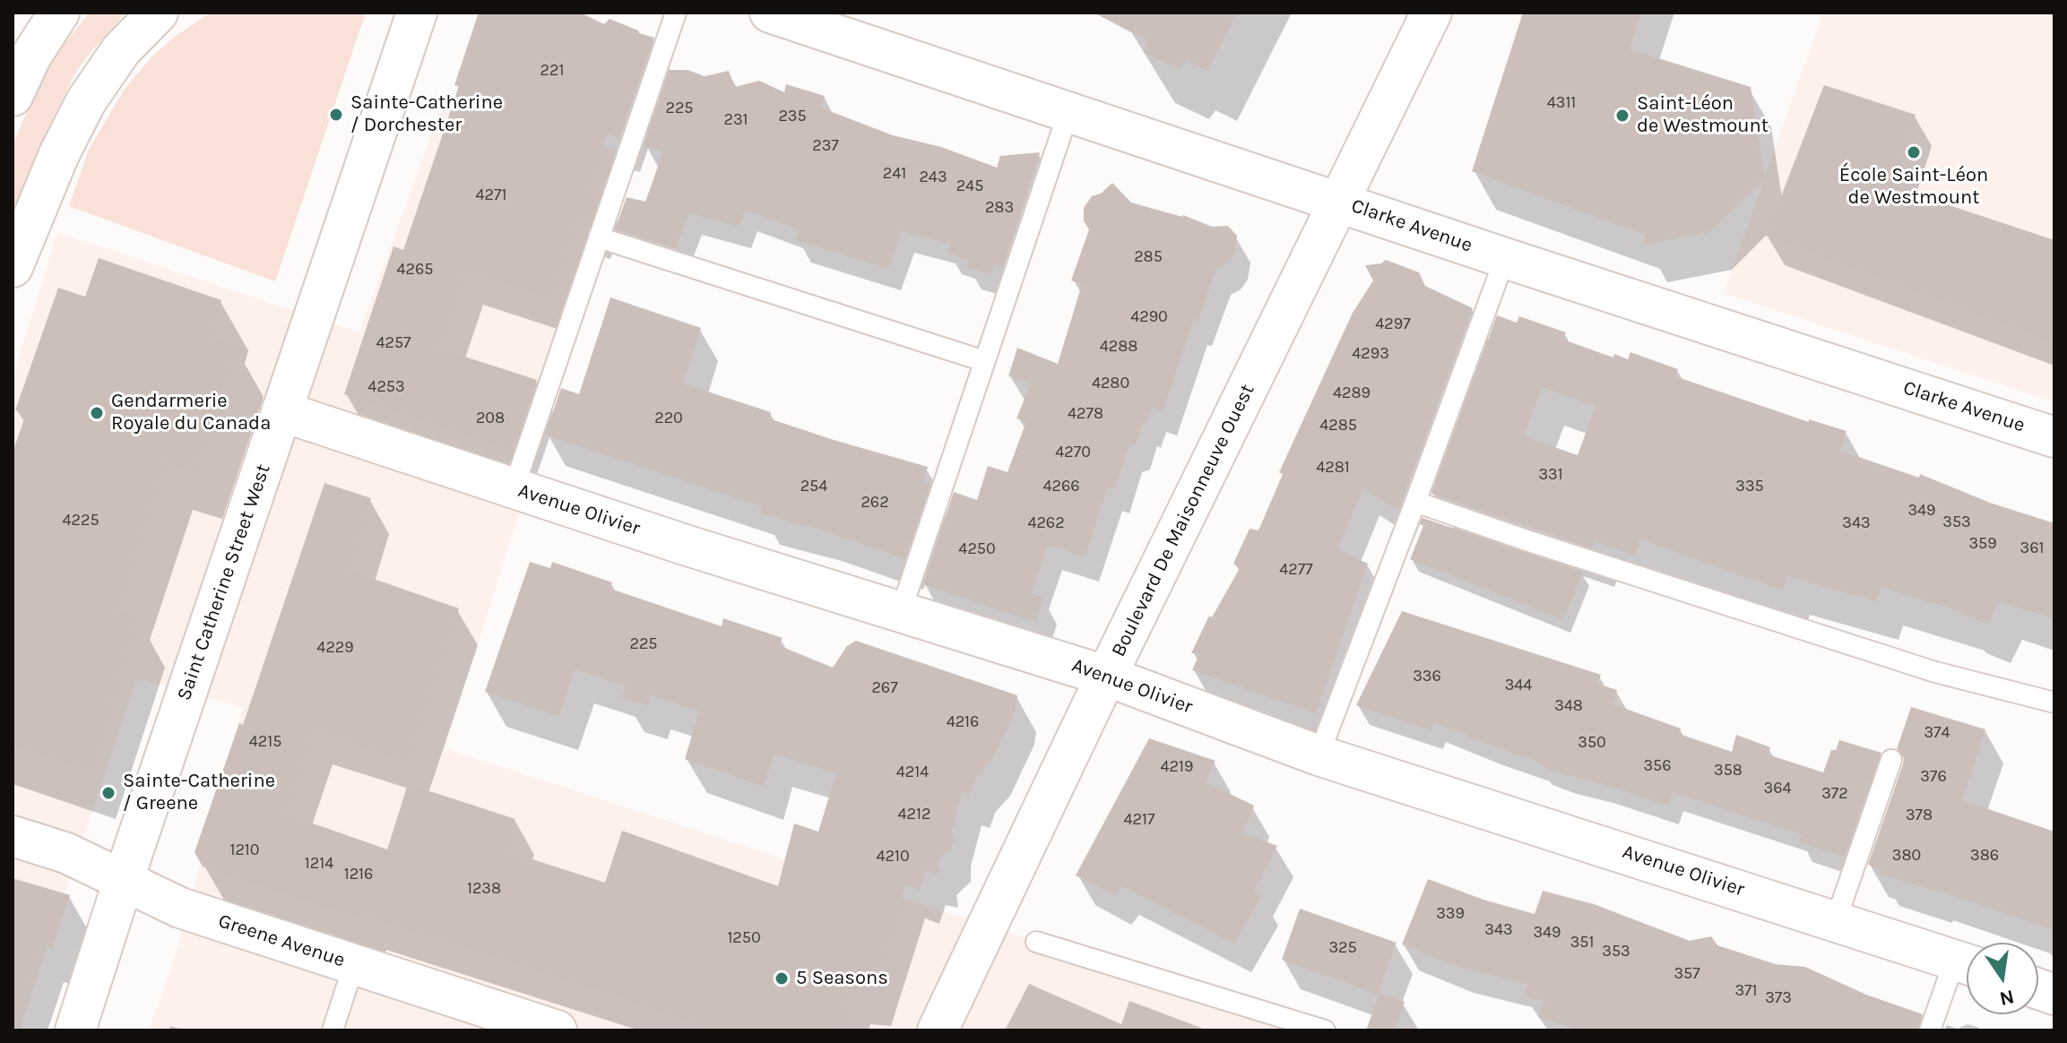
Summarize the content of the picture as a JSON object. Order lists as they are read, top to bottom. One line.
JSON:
{"streets":{"street":["Clarke Avenue","Avenue Olivier","Boulevard De Maisonneuve Ouest","Saint Catherine Street West","Greene Avenue"]},"crossings":[["Clarke Avenue","Boulevard De Maisonneuve Ouest"],["Avenue Olivier","Boulevard De Maisonneuve Ouest"],["Avenue Olivier","Saint Catherine Street West"],["Saint Catherine Street West","Greene Avenue"]],"places":["Sainte-Catherine / Dorchester","Saint-Léon de Westmount","École Saint-Léon de Westmount","Gendarmerie Royale du Canada","Sainte-Catherine / Greene","5 Seasons"],"house_numbers":["221","4311","225","235","231","237","241","243","245","4271","283","285","4265","4290","4297","4257","4288","4293","4280","4253","4289","4278","208","220","4285","4270","4281","331","254","4266","335","262","349","4225","353","4262","343","359","361","4250","4277","225","4229","336","344","267","348","4216","374","4215","350","356","4219","358","4214","376","364","372","4212","378","4217","1210","380","386","4210","1214","1216","1238","339","343","349","1250","351","325","353","357","371","373"],"north":"bottom"}
